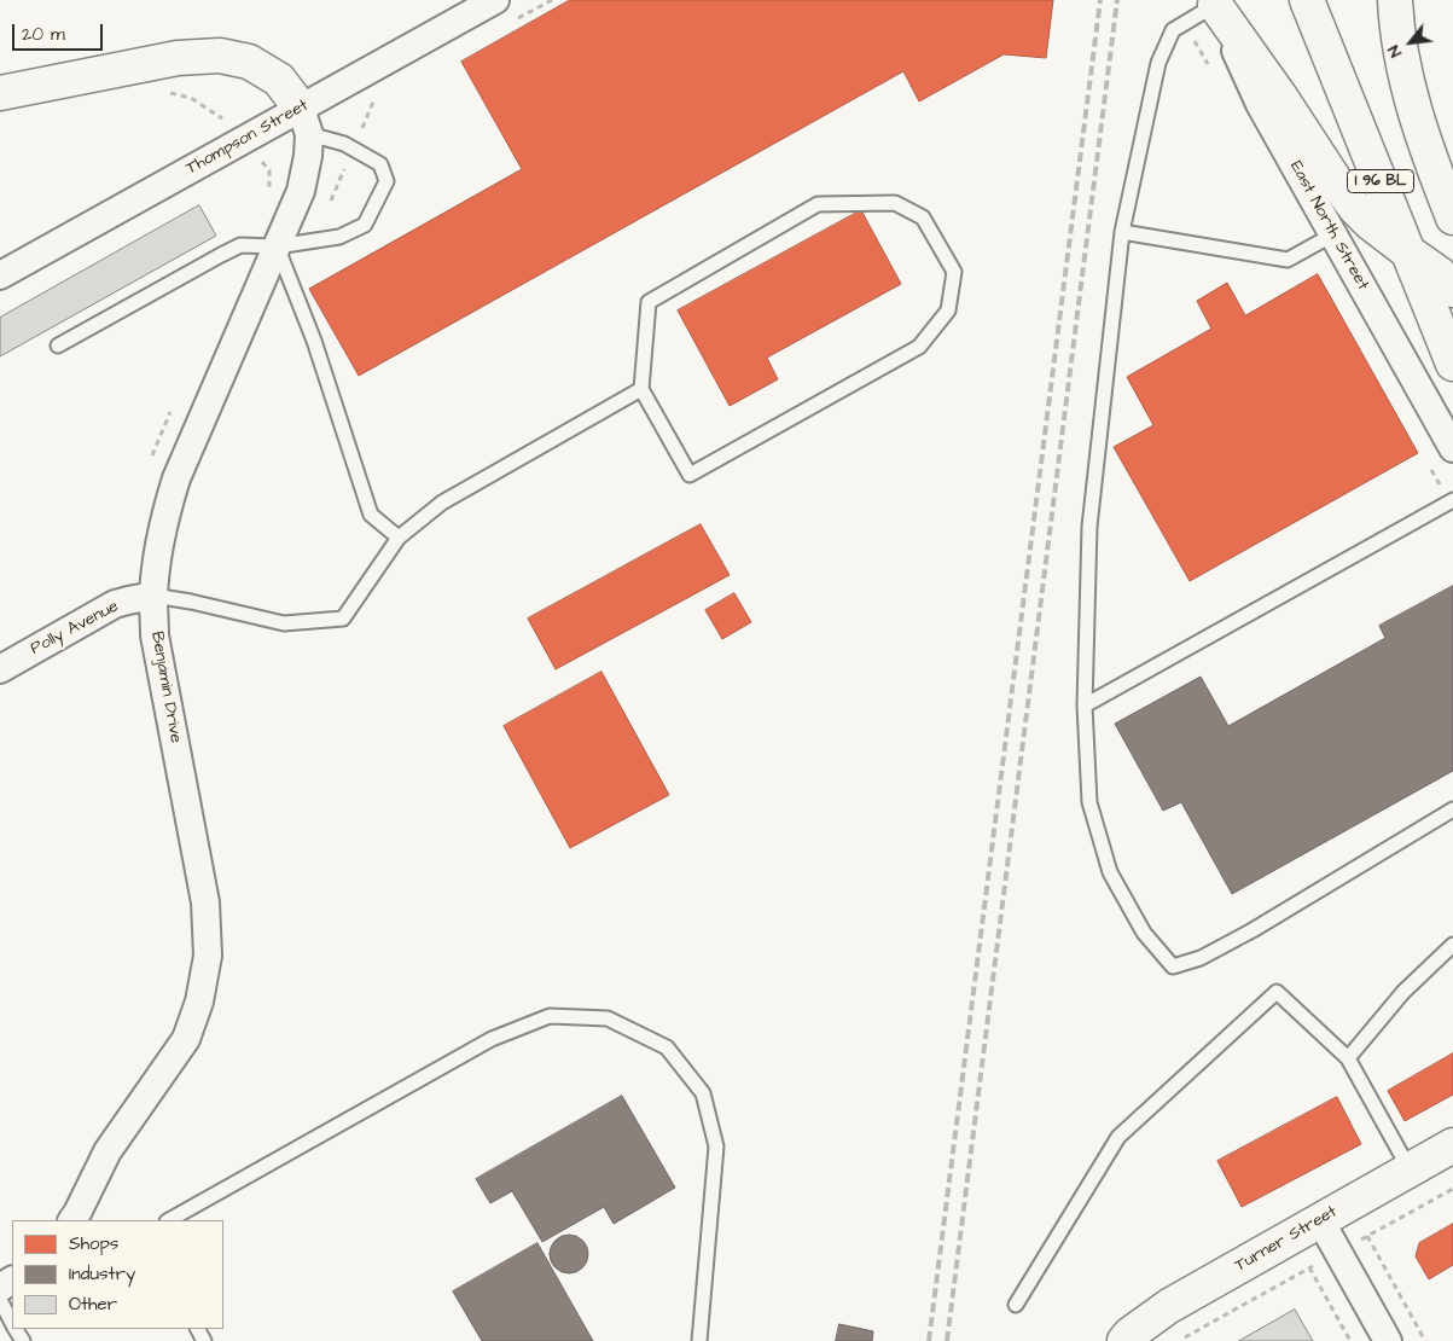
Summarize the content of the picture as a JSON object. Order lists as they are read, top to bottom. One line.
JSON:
{"streets":{"main road":["I 96 BL","Turner Street"],"street":["Thompson Street","East North Street","Polly Avenue","Benjamin Drive"]},"crossings":[["Thompson Street","Benjamin Drive"],["Polly Avenue","Benjamin Drive"]],"legend":["Shops","Industry","Other"],"scale_bar":"20 m","north":"bottom left"}
